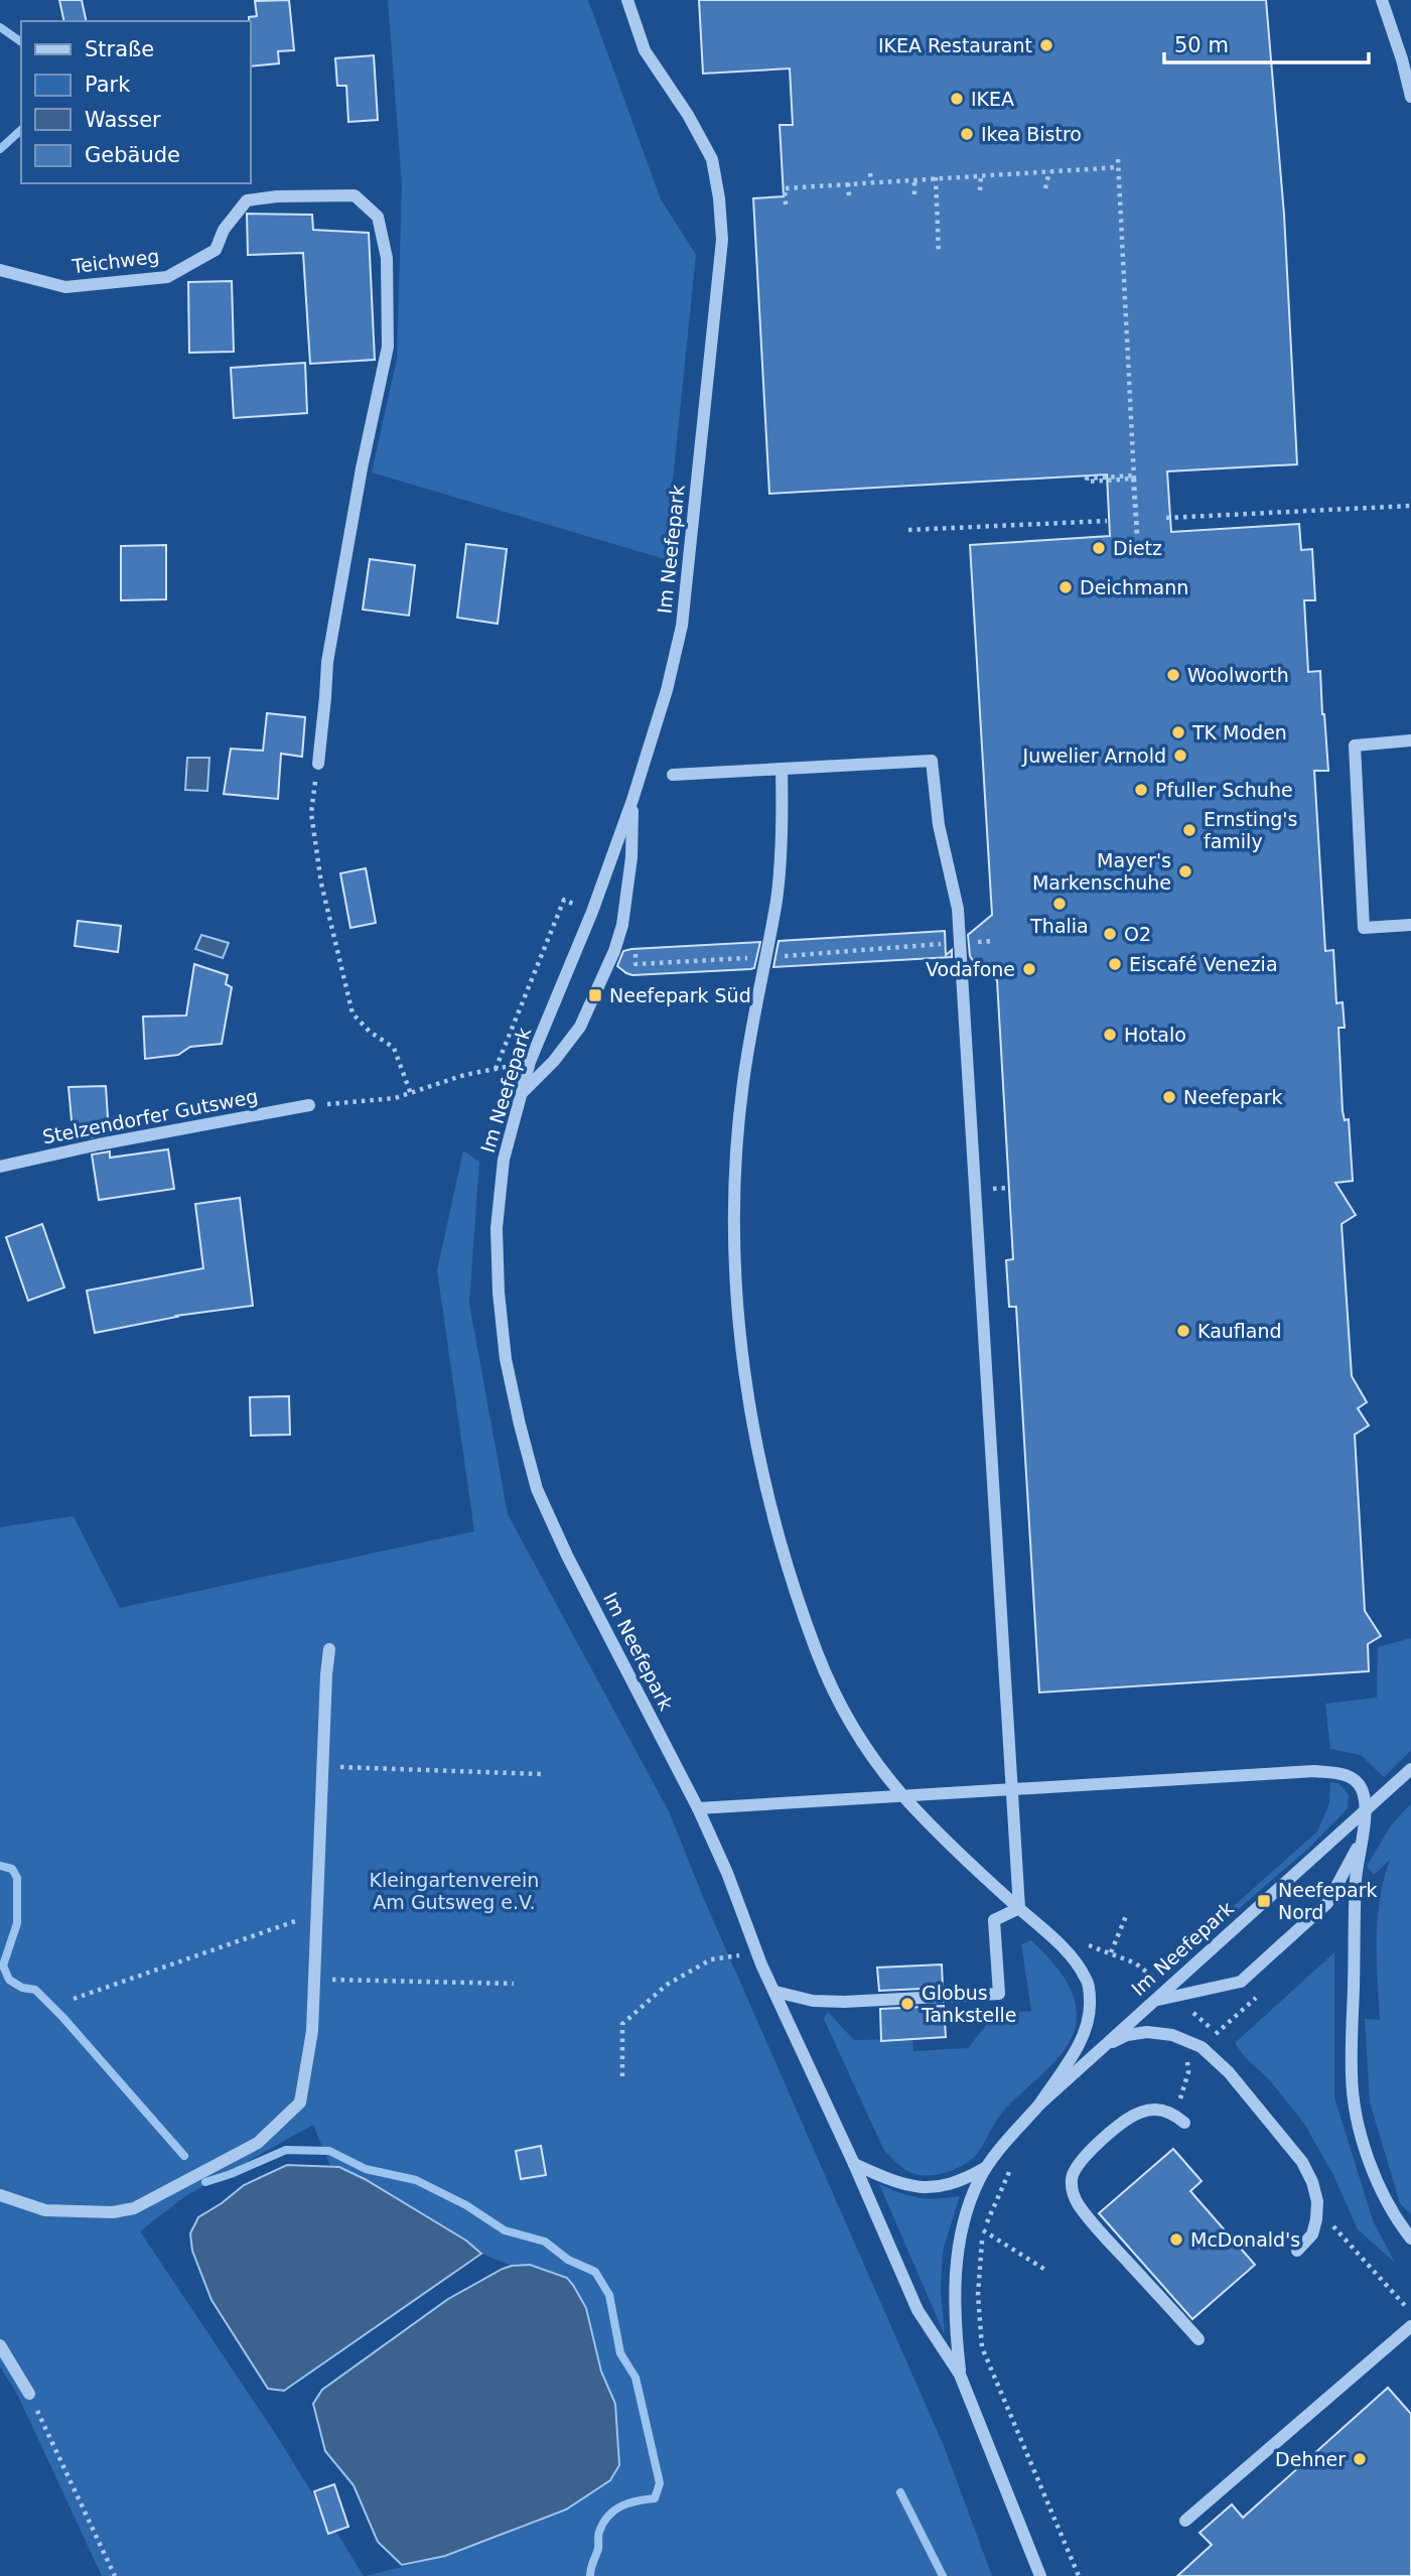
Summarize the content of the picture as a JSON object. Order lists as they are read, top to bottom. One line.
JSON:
{"streets":{"street":["Teichweg","Im Neefepark","Stelzendorfer Gutsweg"]},"parks":["Kleingartenverein Am Gutsweg e.V."],"places":{"other":["IKEA Restaurant","IKEA","Ikea Bistro","Dietz","Deichmann","Woolworth","TK Moden","Juwelier Arnold","Pfuller Schuhe","Ernsting's family","Mayer's Markenschuhe","Thalia","O2","Eiscafé Venezia","Vodafone","Hotalo","Neefepark","Kaufland","Globus Tankstelle","McDonald's","Dehner"],"transit":["Neefepark Süd","Neefepark Nord"]},"legend":["Straße","Park","Wasser","Gebäude"],"scale_bar":"50 m"}
